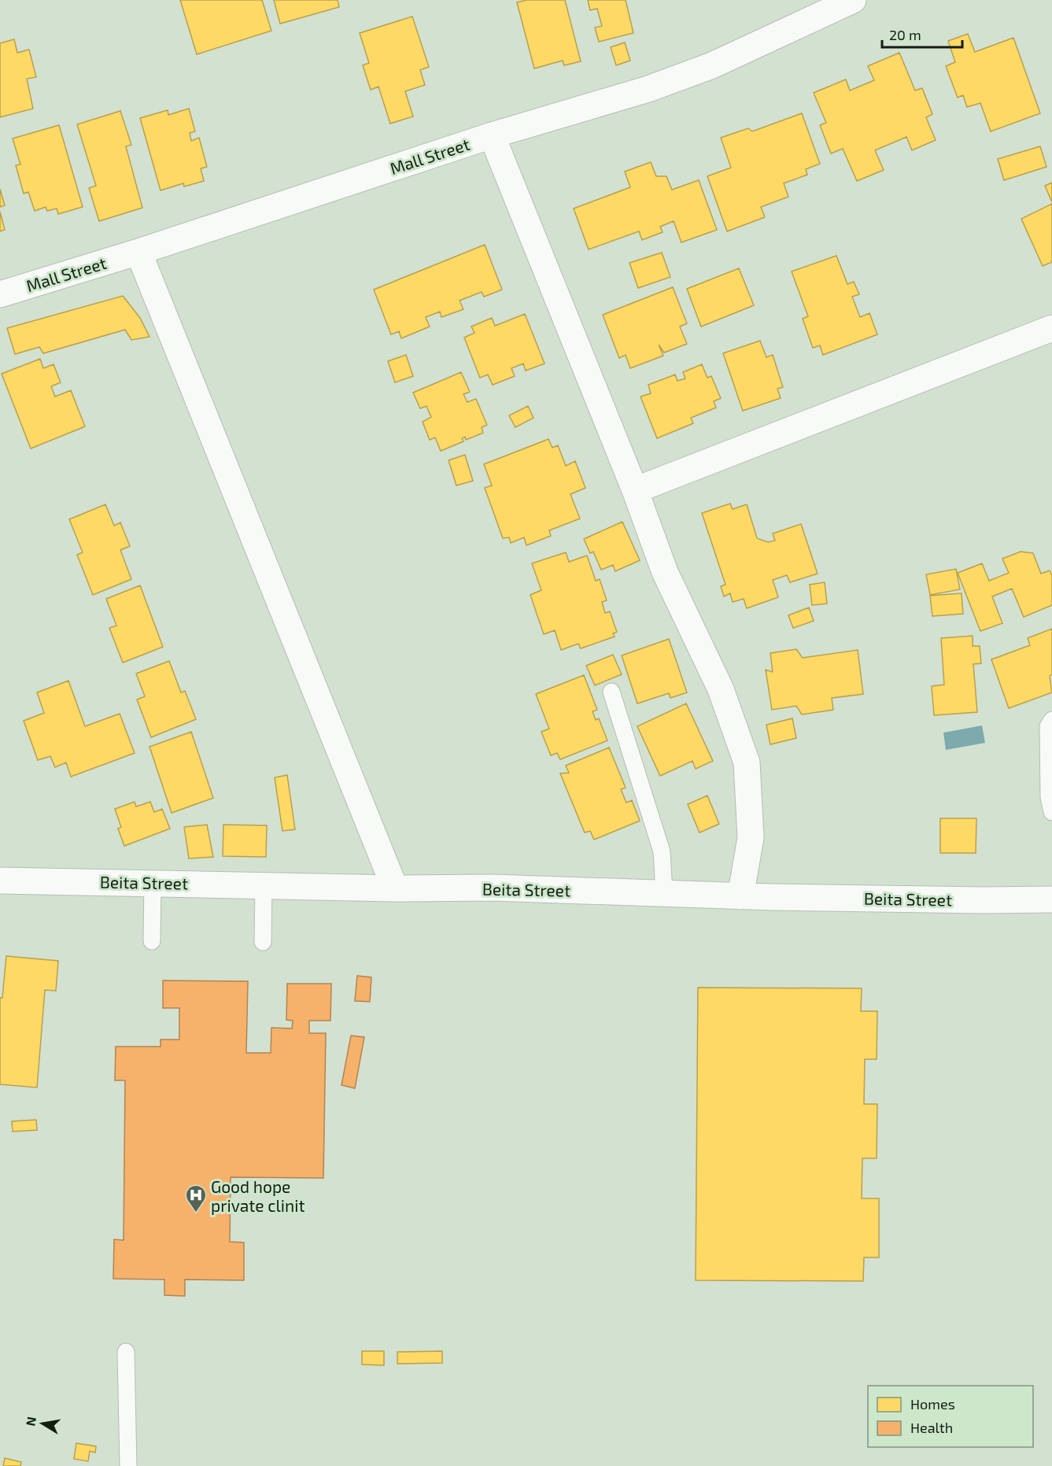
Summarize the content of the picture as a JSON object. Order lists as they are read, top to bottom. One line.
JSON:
{"streets":{"street":["Mall Street","Beita Street"]},"places":{"hospital":["Good hope private clinit"]},"legend":["Homes","Health"],"scale_bar":"20 m","north":"left"}
